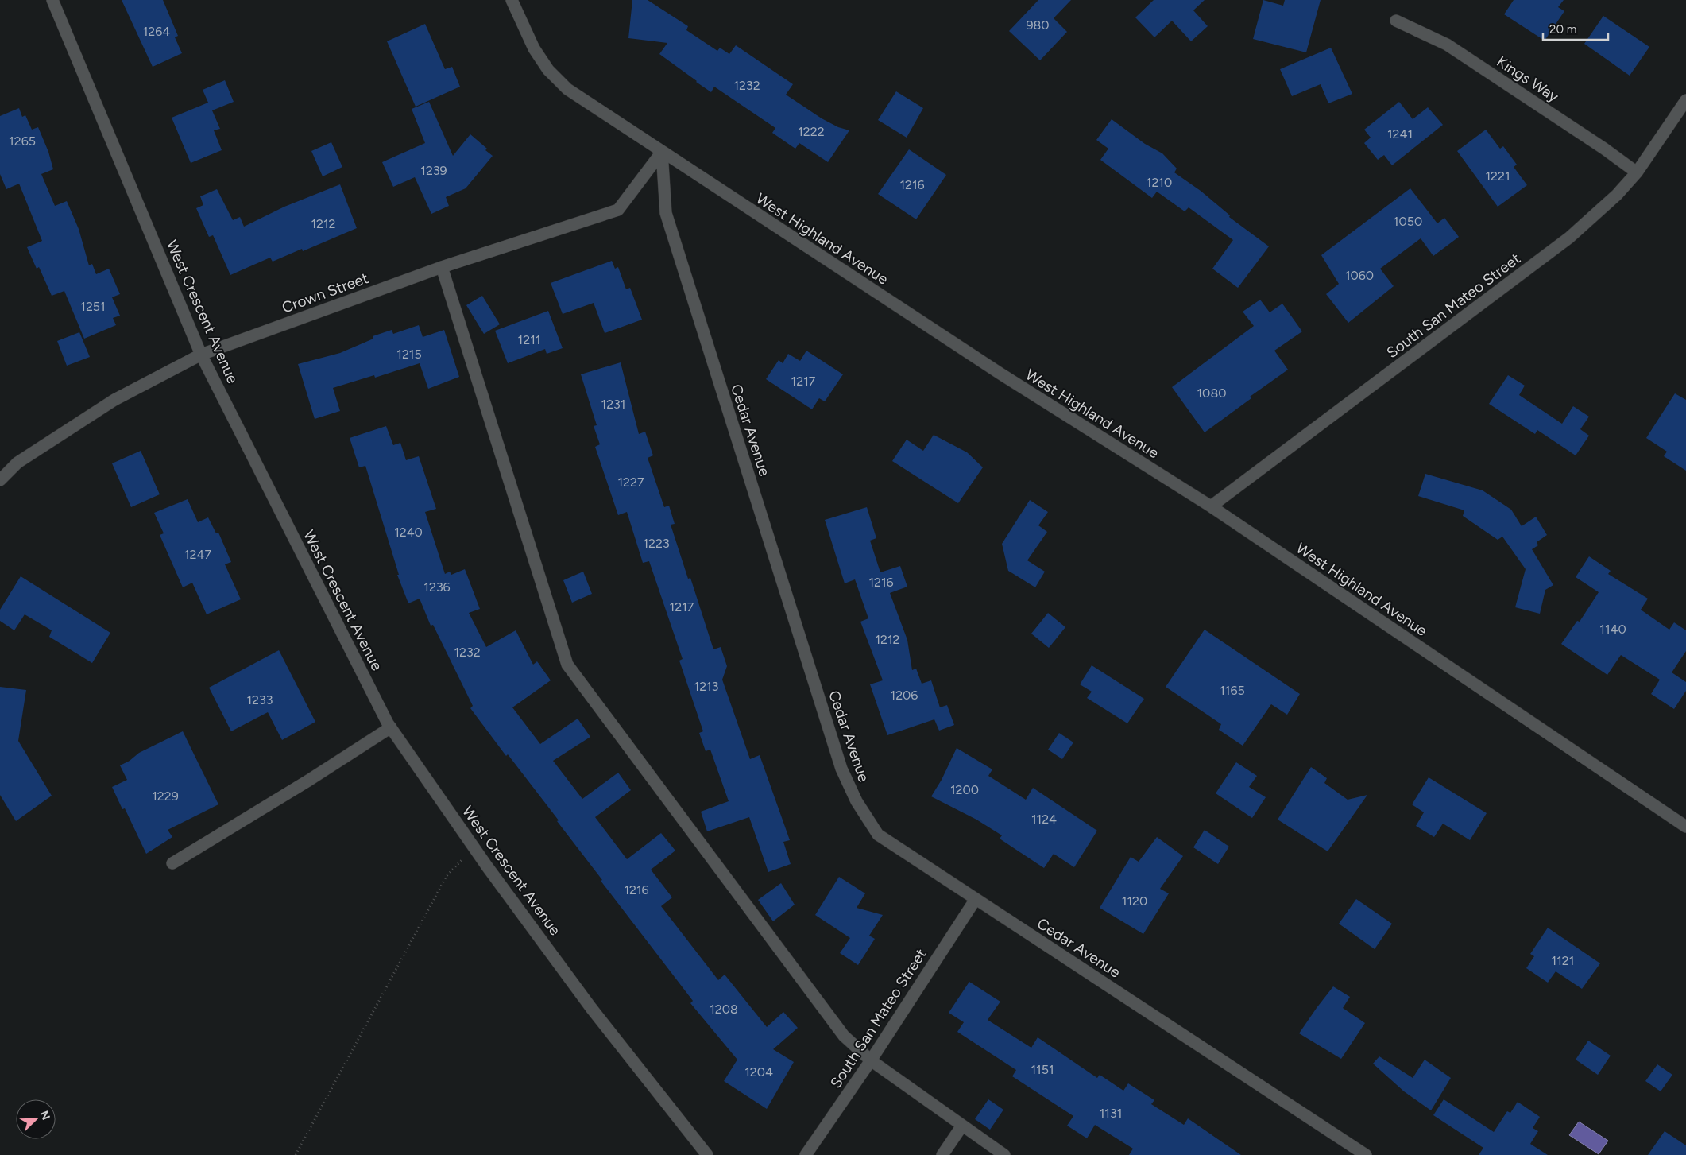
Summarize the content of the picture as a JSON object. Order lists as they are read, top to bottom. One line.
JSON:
{"streets":{"street":["Kings Way","West Highland Avenue","Crown Street","South San Mateo Street","West Crescent Avenue","Cedar Avenue"]},"crossings":[["Kings Way","South San Mateo Street"],["West Highland Avenue","Crown Street"],["West Highland Avenue","South San Mateo Street"],["West Highland Avenue","Cedar Avenue"],["Crown Street","West Crescent Avenue"],["Crown Street","Cedar Avenue"],["South San Mateo Street","Cedar Avenue"]],"house_numbers":["980","1264","1232","1222","1241","1265","1239","1221","1210","1216","1050","1212","1060","1251","1211","1215","1217","1080","1231","1227","1240","1223","1247","1216","1236","1217","1140","1212","1232","1213","1165","1206","1233","1200","1229","1124","1216","1120","1121","1208","1151","1204","1131"],"scale_bar":"20 m","north":"top right"}
